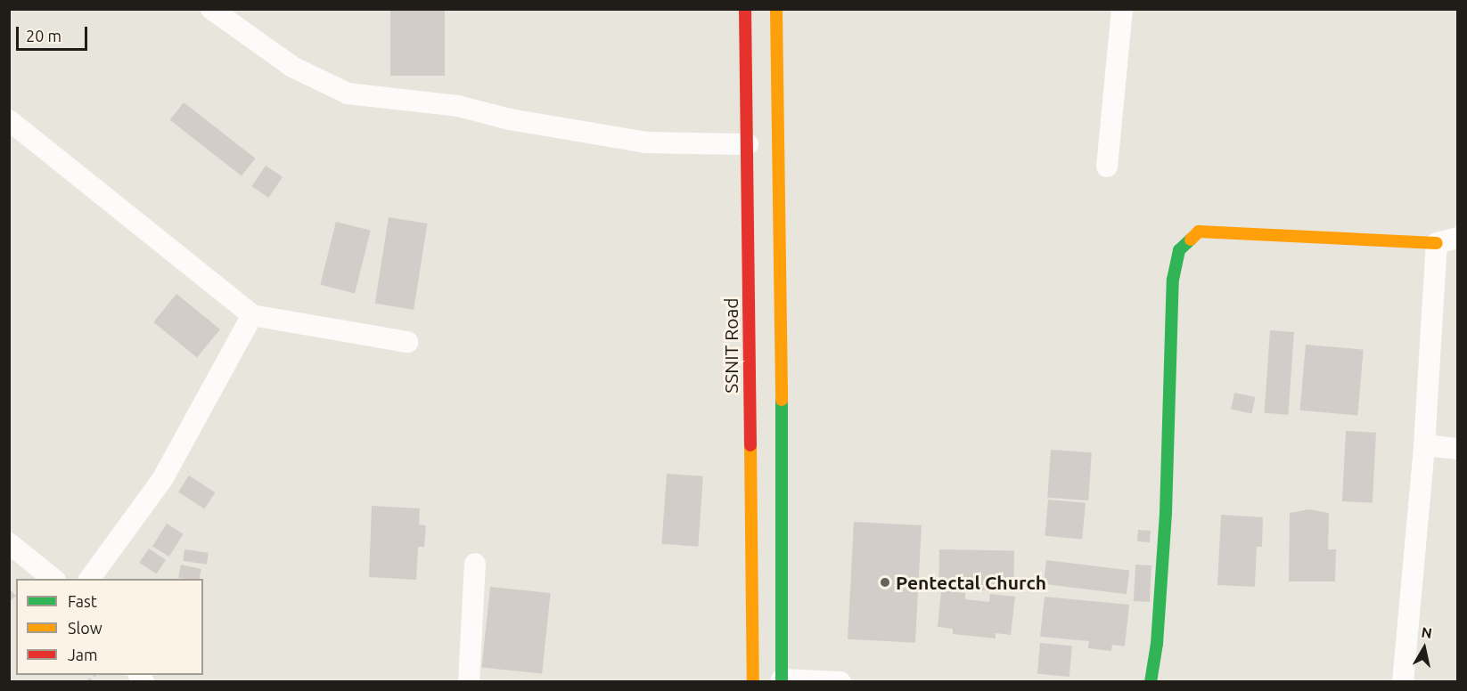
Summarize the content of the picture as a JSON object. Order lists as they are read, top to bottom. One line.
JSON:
{"streets":{"street":["SSNIT Road"]},"places":["Pentectal Church"],"legend":["Fast","Slow","Jam"],"scale_bar":"20 m","north":"top"}
